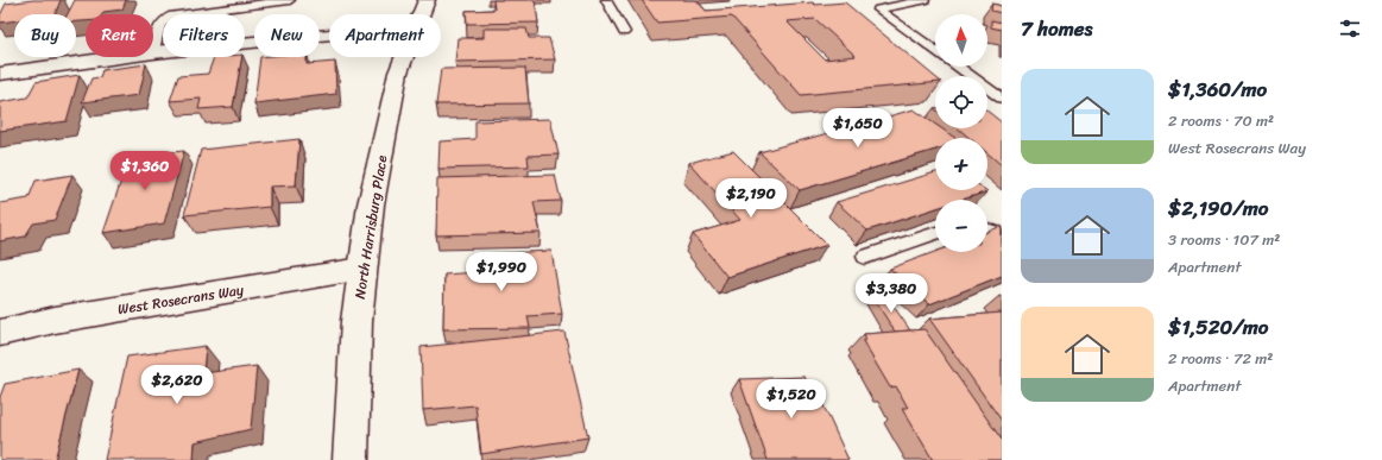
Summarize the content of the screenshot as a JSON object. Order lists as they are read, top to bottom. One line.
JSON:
{"streets":{"street":["North Harrisburg Place","West Rosecrans Way"]},"crossings":[["North Harrisburg Place","West Rosecrans Way"]],"north":"top","page":{"heading":"7 homes","map_buttons":["+","−"],"chip":["Buy","Rent","Filters","New","Apartment"],"list":[{"name":"$1,360/mo","note":"2 rooms · 70 m² · West Rosecrans Way"},{"name":"$2,190/mo","note":"3 rooms · 107 m² · Apartment"},{"name":"$1,520/mo","note":"2 rooms · 72 m² · Apartment"}],"price":["$1,650","$1,360","$2,190","$1,990","$3,380","$2,620","$1,520"]}}
